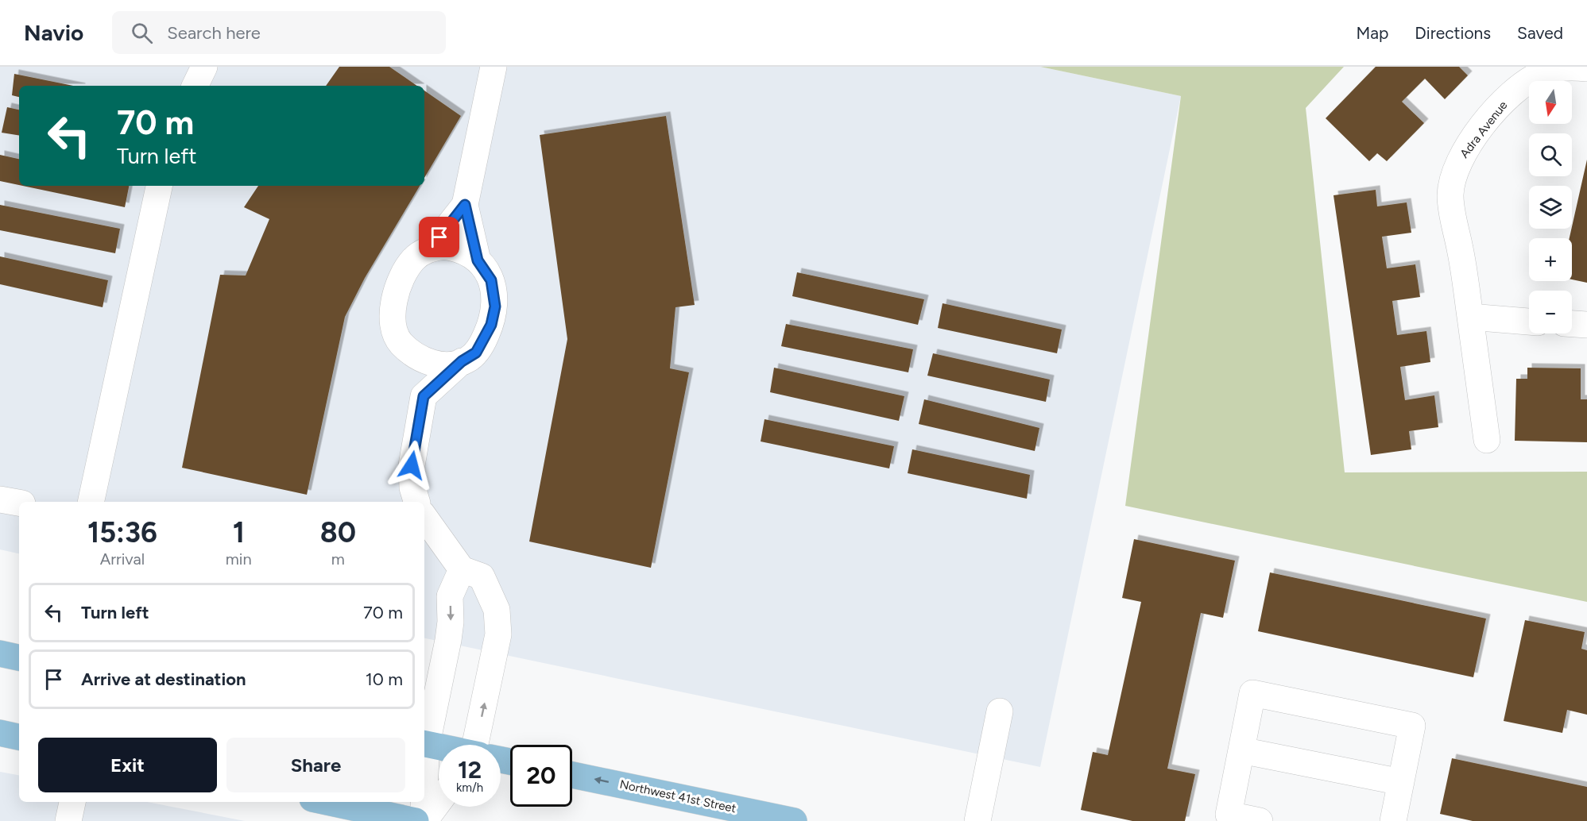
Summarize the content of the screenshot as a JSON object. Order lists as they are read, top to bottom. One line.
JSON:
{"streets":{"main road":["Northwest 41st Street"],"street":["Adra Avenue"]},"one_way":["Northwest 41st Street"],"north":"bottom","page":{"header":"Navio","search":"Search here","nav":["Map","Directions","Saved"],"map_buttons":["+","−"],"turn":["70 m","Turn left"],"eta":["15:36","Arrival","1","min","80","m"],"list":[{"name":"Turn left","value":"70 m"},{"name":"Arrive at destination","value":"10 m"}],"buttons":["Exit","Share"],"speed":"12 km/h","limit":"20"}}
